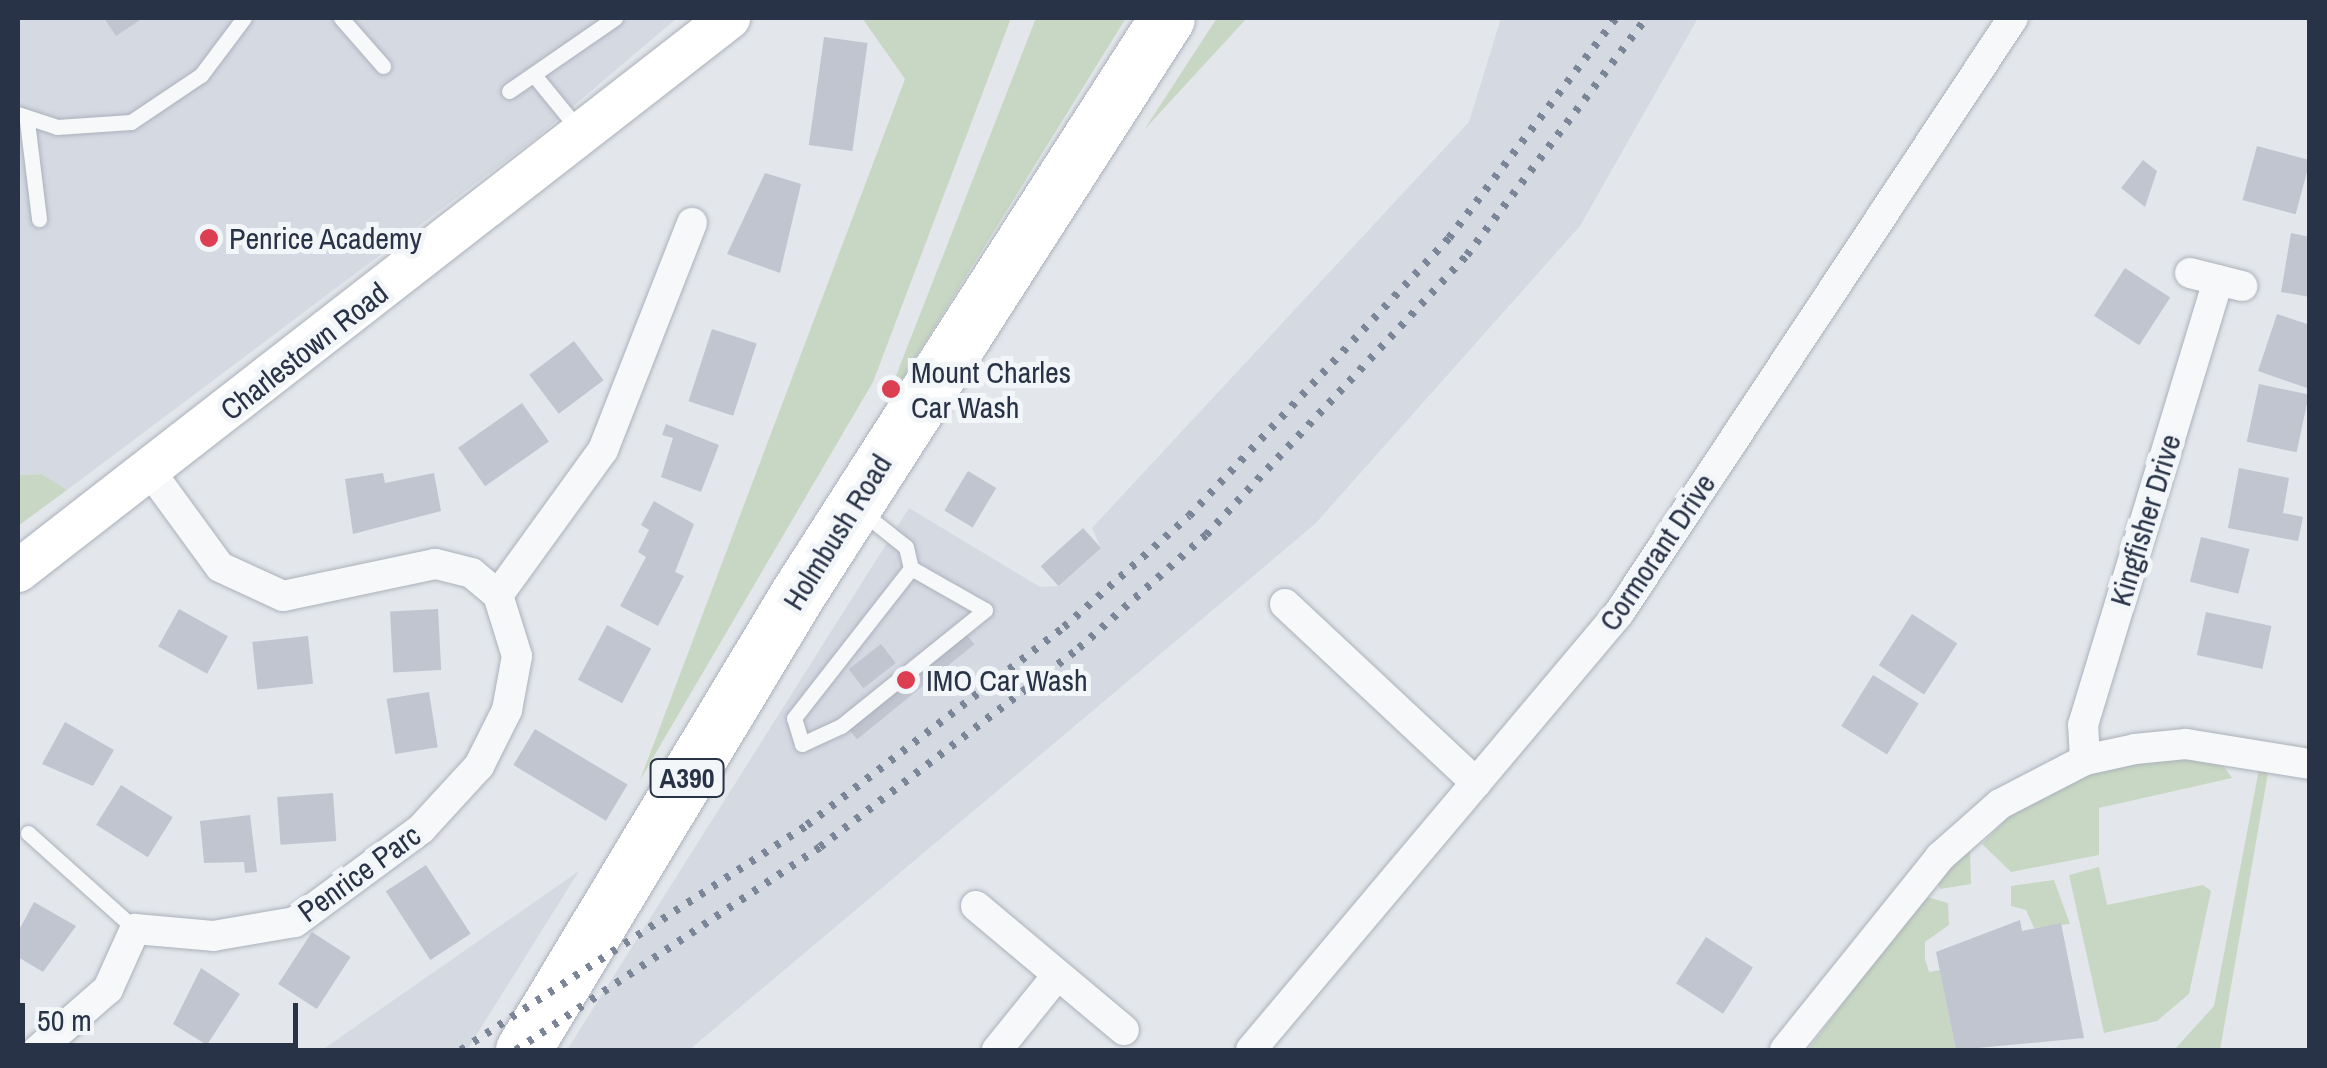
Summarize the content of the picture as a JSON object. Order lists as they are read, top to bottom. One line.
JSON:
{"streets":{"highway":["Holmbush Road","A390"],"street":["Charlestown Road","Kingfisher Drive","Cormorant Drive","Penrice Parc"]},"places":["Penrice Academy","Mount Charles Car Wash","IMO Car Wash"],"scale_bar":"50 m"}
